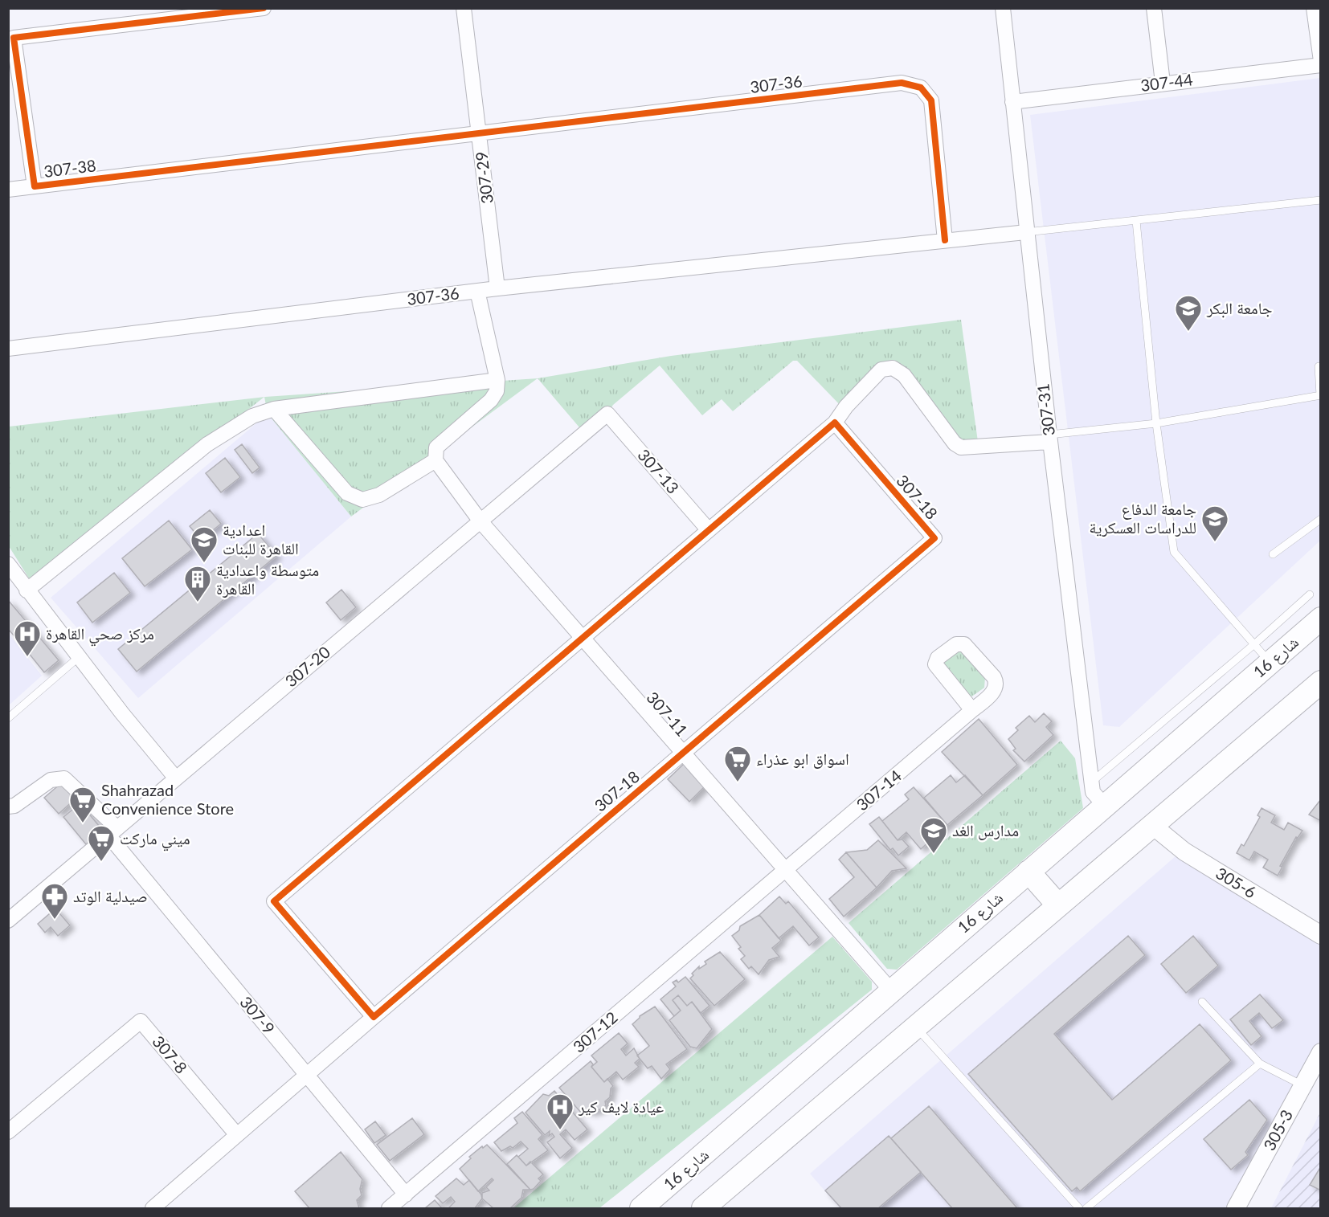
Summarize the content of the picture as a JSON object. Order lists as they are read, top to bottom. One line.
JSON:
{"streets":{"main road":["شارع 16"],"street":["307-44","307-36","307-38","307-29","307-31","307-13","307-18","307-20","307-11","307-14","305-6","307-9","307-12","307-8","305-3"]},"crossings":[["307-44","307-31"],["307-36","307-38"],["307-36","307-29"],["307-36","307-31"],["307-38","307-29"],["307-31","شارع 16"],["307-13","307-20"],["307-18","307-11"],["307-18","307-9"],["307-18","307-8"],["شارع 16","307-11"],["307-20","307-11"],["307-20","307-9"],["307-11","307-14"],["307-11","307-12"],["307-14","307-12"],["307-9","307-12"]],"places":{"school or university":["جامعة البكر","جامعة الدفاع للدراسات العسكرية","اعدادية القاهرة للبنات","مدارس الغد"],"building":["متوسطة واعدادية القاهرة"],"hospital":["مركز صحي القاهرة","عيادة لايف كير"],"supermarket":["اسواق ابو عذراء","Shahrazad Convenience Store","ميني ماركت"],"pharmacy":["صيدلية الوتد"]}}
